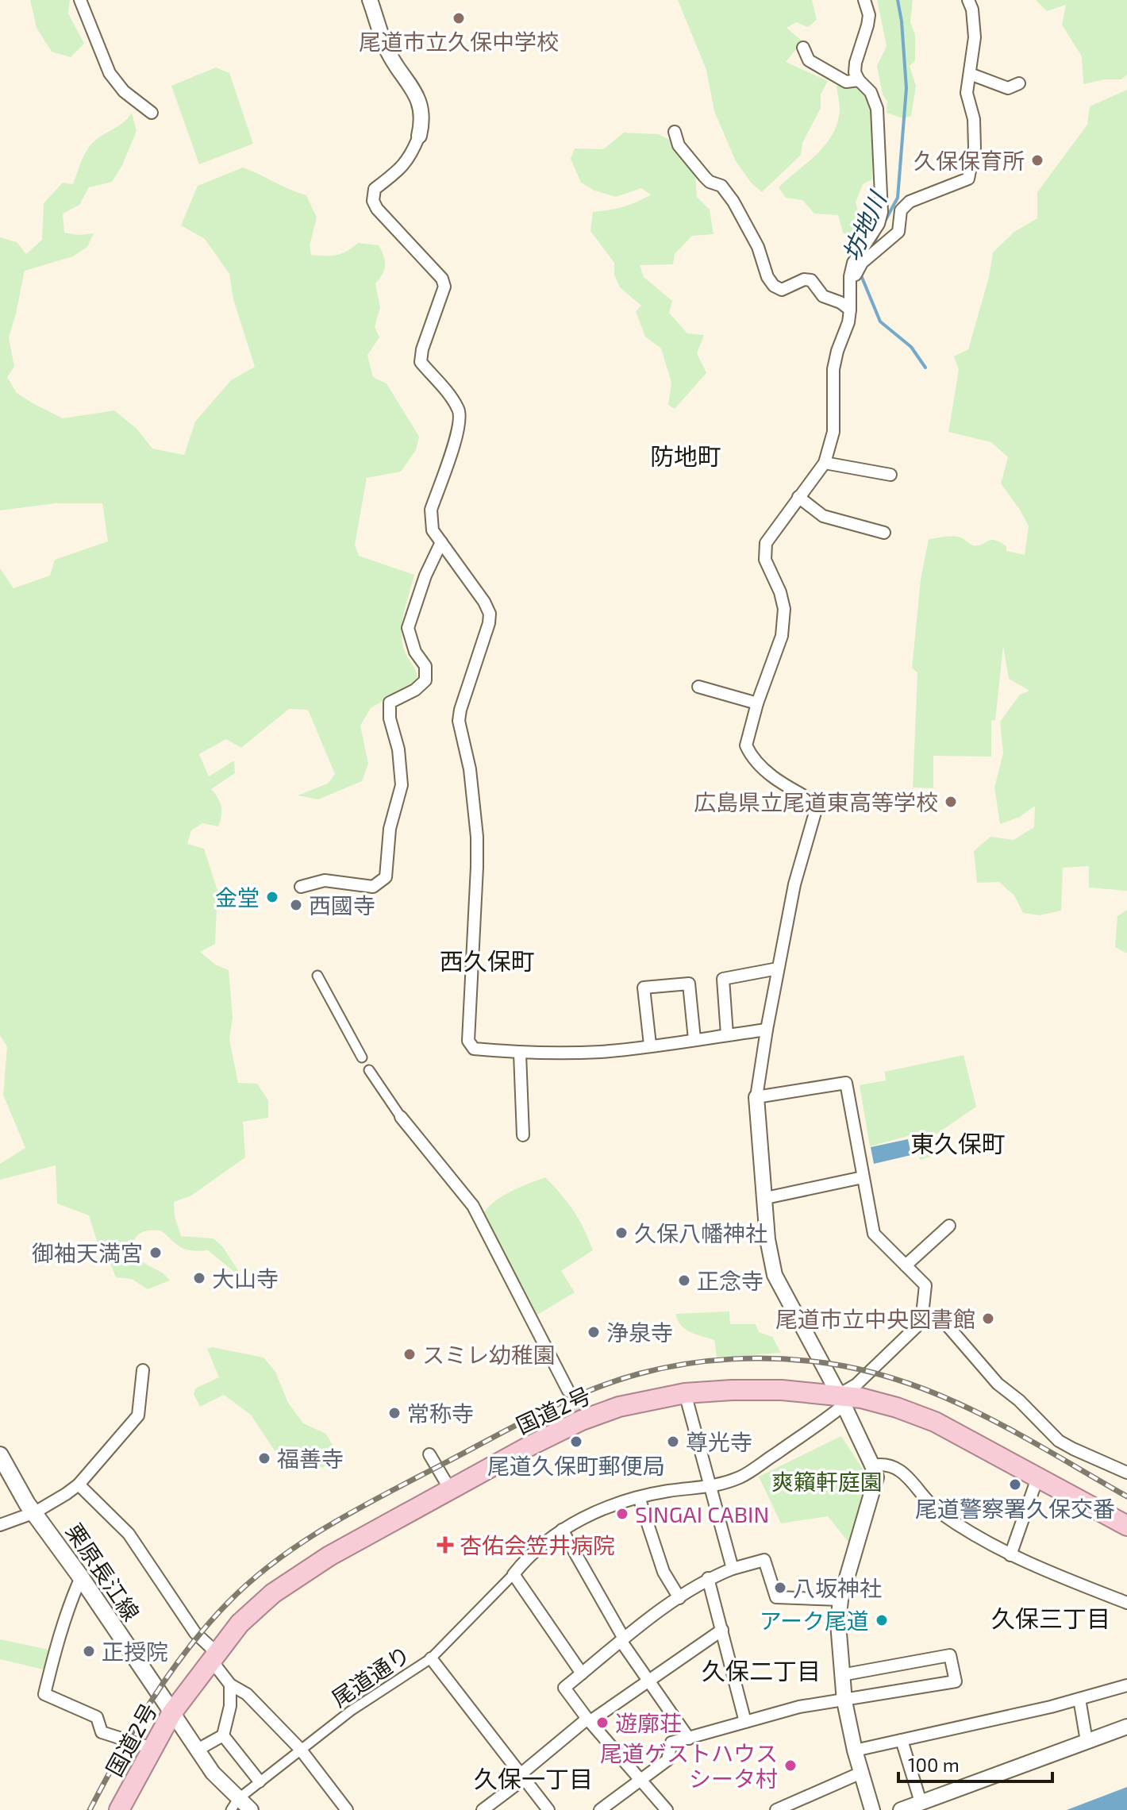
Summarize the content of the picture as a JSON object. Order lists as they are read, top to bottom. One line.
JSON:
{"streets":{"highway":["国道2号"],"main road":["栗原長江線"],"street":["尾道通り"]},"crossings":[["国道2号","栗原長江線"]],"districts":["防地町","西久保町","東久保町","久保三丁目","久保二丁目","久保一丁目"],"water":["坊地川"],"parks":["爽籟軒庭園"],"places":{"other":["尾道市立久保中学校","久保保育所","広島県立尾道東高等学校","金堂","西國寺","久保八幡神社","御袖天満宮","大山寺","正念寺","尾道市立中央図書館","浄泉寺","スミレ幼稚園","常称寺","尾道久保町郵便局","尊光寺","福善寺","尾道警察署久保交番","SINGAI CABIN","八坂神社","アーク尾道","正授院","遊廓荘","尾道ゲストハウス シータ村"],"health":["杏佑会笠井病院"]},"scale_bar":"100 m"}
